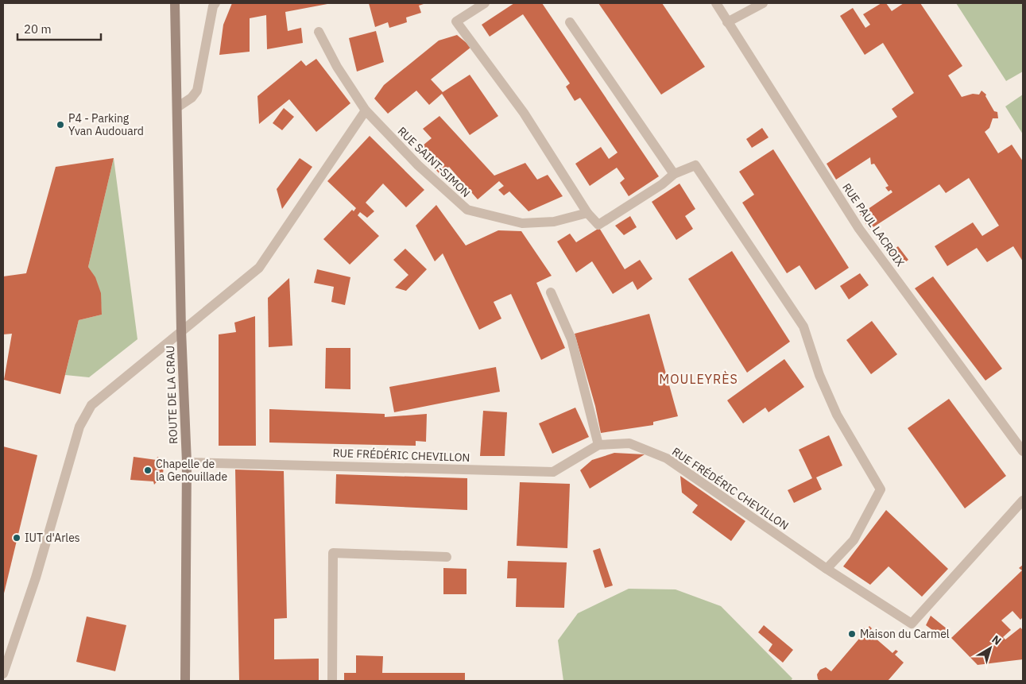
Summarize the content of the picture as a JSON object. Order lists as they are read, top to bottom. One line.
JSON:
{"streets":{"main road":["ROUTE DE LA CRAU"],"street":["RUE SAINT-SIMON","RUE PAUL LACROIX","RUE FRÉDÉRIC CHEVILLON"]},"crossings":[["ROUTE DE LA CRAU","RUE FRÉDÉRIC CHEVILLON"]],"districts":["MOULEYRÈS"],"places":["P4 - Parking Yvan Audouard","Chapelle de la Genouillade","IUT d'Arles","Maison du Carmel"],"scale_bar":"20 m","north":"top right"}
